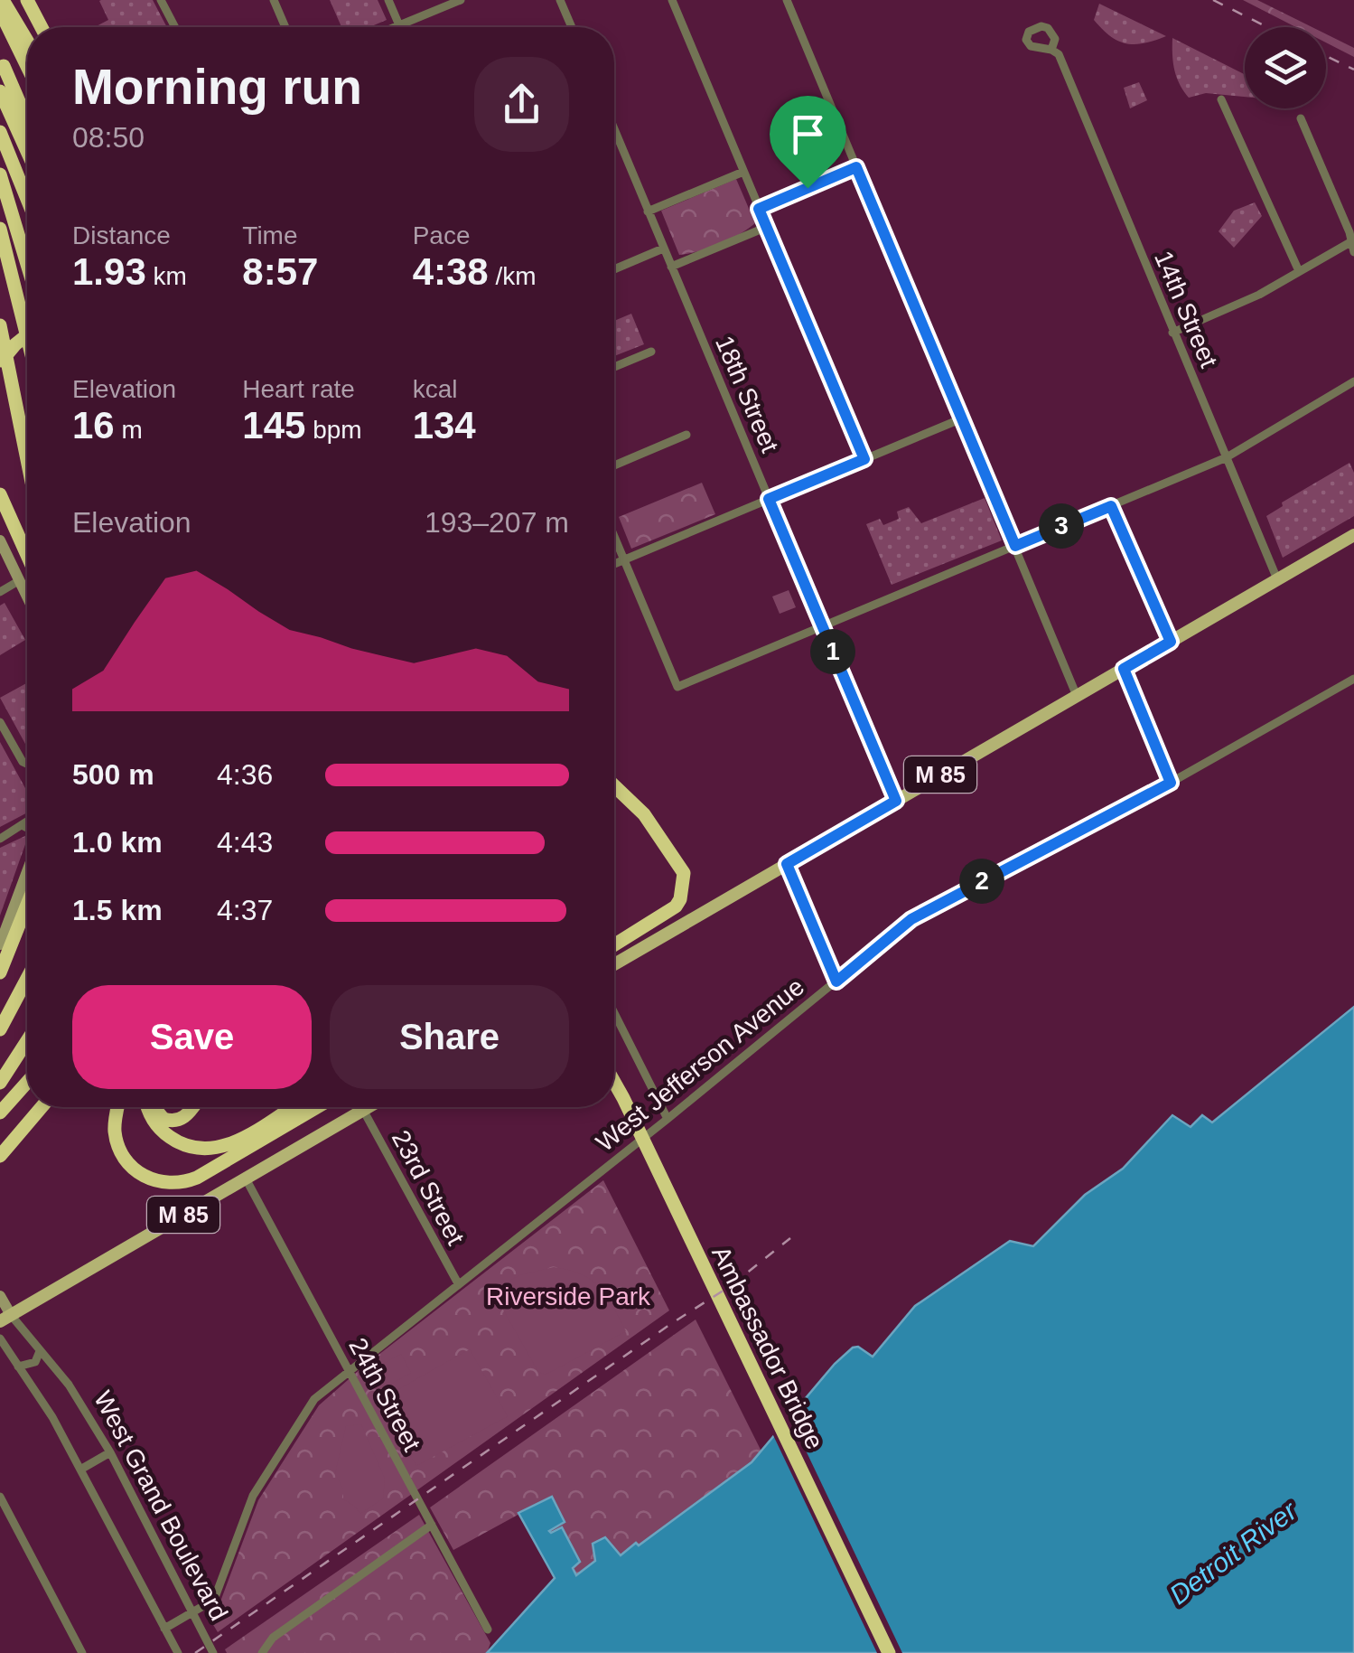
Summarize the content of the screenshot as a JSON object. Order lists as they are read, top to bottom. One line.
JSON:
{"streets":{"highway":["Ambassador Bridge"],"main road":["M 85"],"street":["14th Street","18th Street","West Jefferson Avenue","23rd Street","24th Street","West Grand Boulevard"]},"crossings":[["14th Street","M 85"],["18th Street","M 85"],["M 85","23rd Street"],["M 85","24th Street"],["M 85","West Grand Boulevard"],["West Jefferson Avenue","23rd Street"],["West Jefferson Avenue","24th Street"],["West Jefferson Avenue","West Grand Boulevard"]],"water":["Detroit River"],"parks":["Riverside Park"],"page":{"heading":["Morning run","08:50"],"stats":[["Distance","1.93 km"],["Time","8:57"],["Pace","4:38 /km"],["Elevation","16 m"],["Heart rate","145 bpm"],["kcal","134"]],"chart":["Elevation","193–207 m"],"pins":["3","1","2"],"list":[{"name":"500 m","note":"4:36"},{"name":"1.0 km","note":"4:43"},{"name":"1.5 km","note":"4:37"}],"buttons":["Save","Share"]}}
